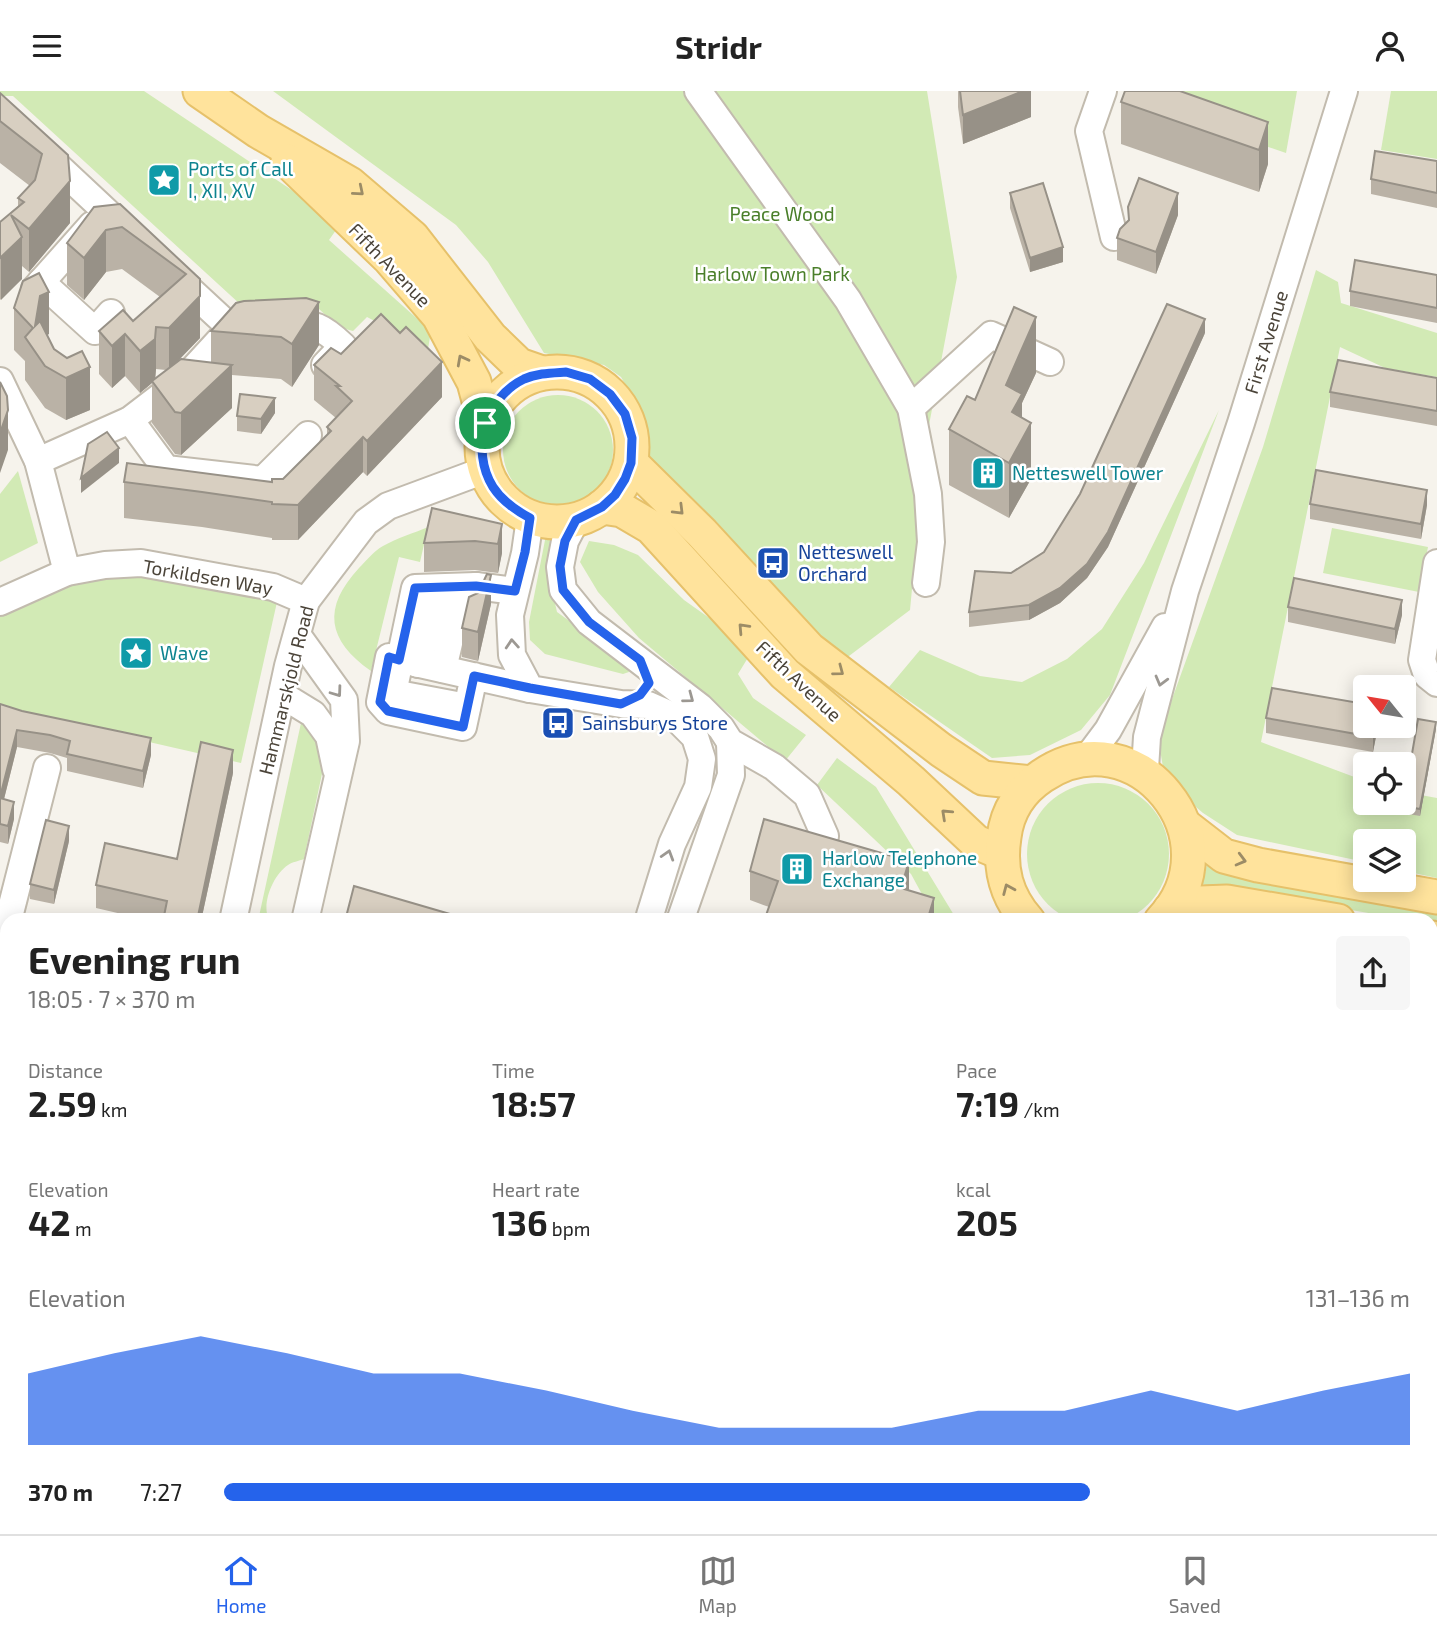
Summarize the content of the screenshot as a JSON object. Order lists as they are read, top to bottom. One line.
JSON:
{"streets":{"main road":["Fifth Avenue"],"street":["First Avenue","Torkildsen Way","Hammarskjold Road"]},"crossings":[["Fifth Avenue","Hammarskjold Road"],["Torkildsen Way","Hammarskjold Road"]],"parks":["Peace Wood","Harlow Town Park"],"places":{"place":["Ports of Call I, XII, XV","Wave"],"building":["Netteswell Tower","Harlow Telephone Exchange"],"bus stop":["Netteswell Orchard","Sainsburys Store"]},"north":"top left","page":{"header":"Stridr","heading":["Evening run","18:05 · 7 × 370 m"],"stats":[["Distance","2.59 km"],["Time","18:57"],["Pace","7:19 /km"],["Elevation","42 m"],["Heart rate","136 bpm"],["kcal","205"]],"chart":["Elevation","131–136 m"],"list":[{"name":"370 m","note":"7:27"}],"tabs":["Home","Map","Saved"]}}
